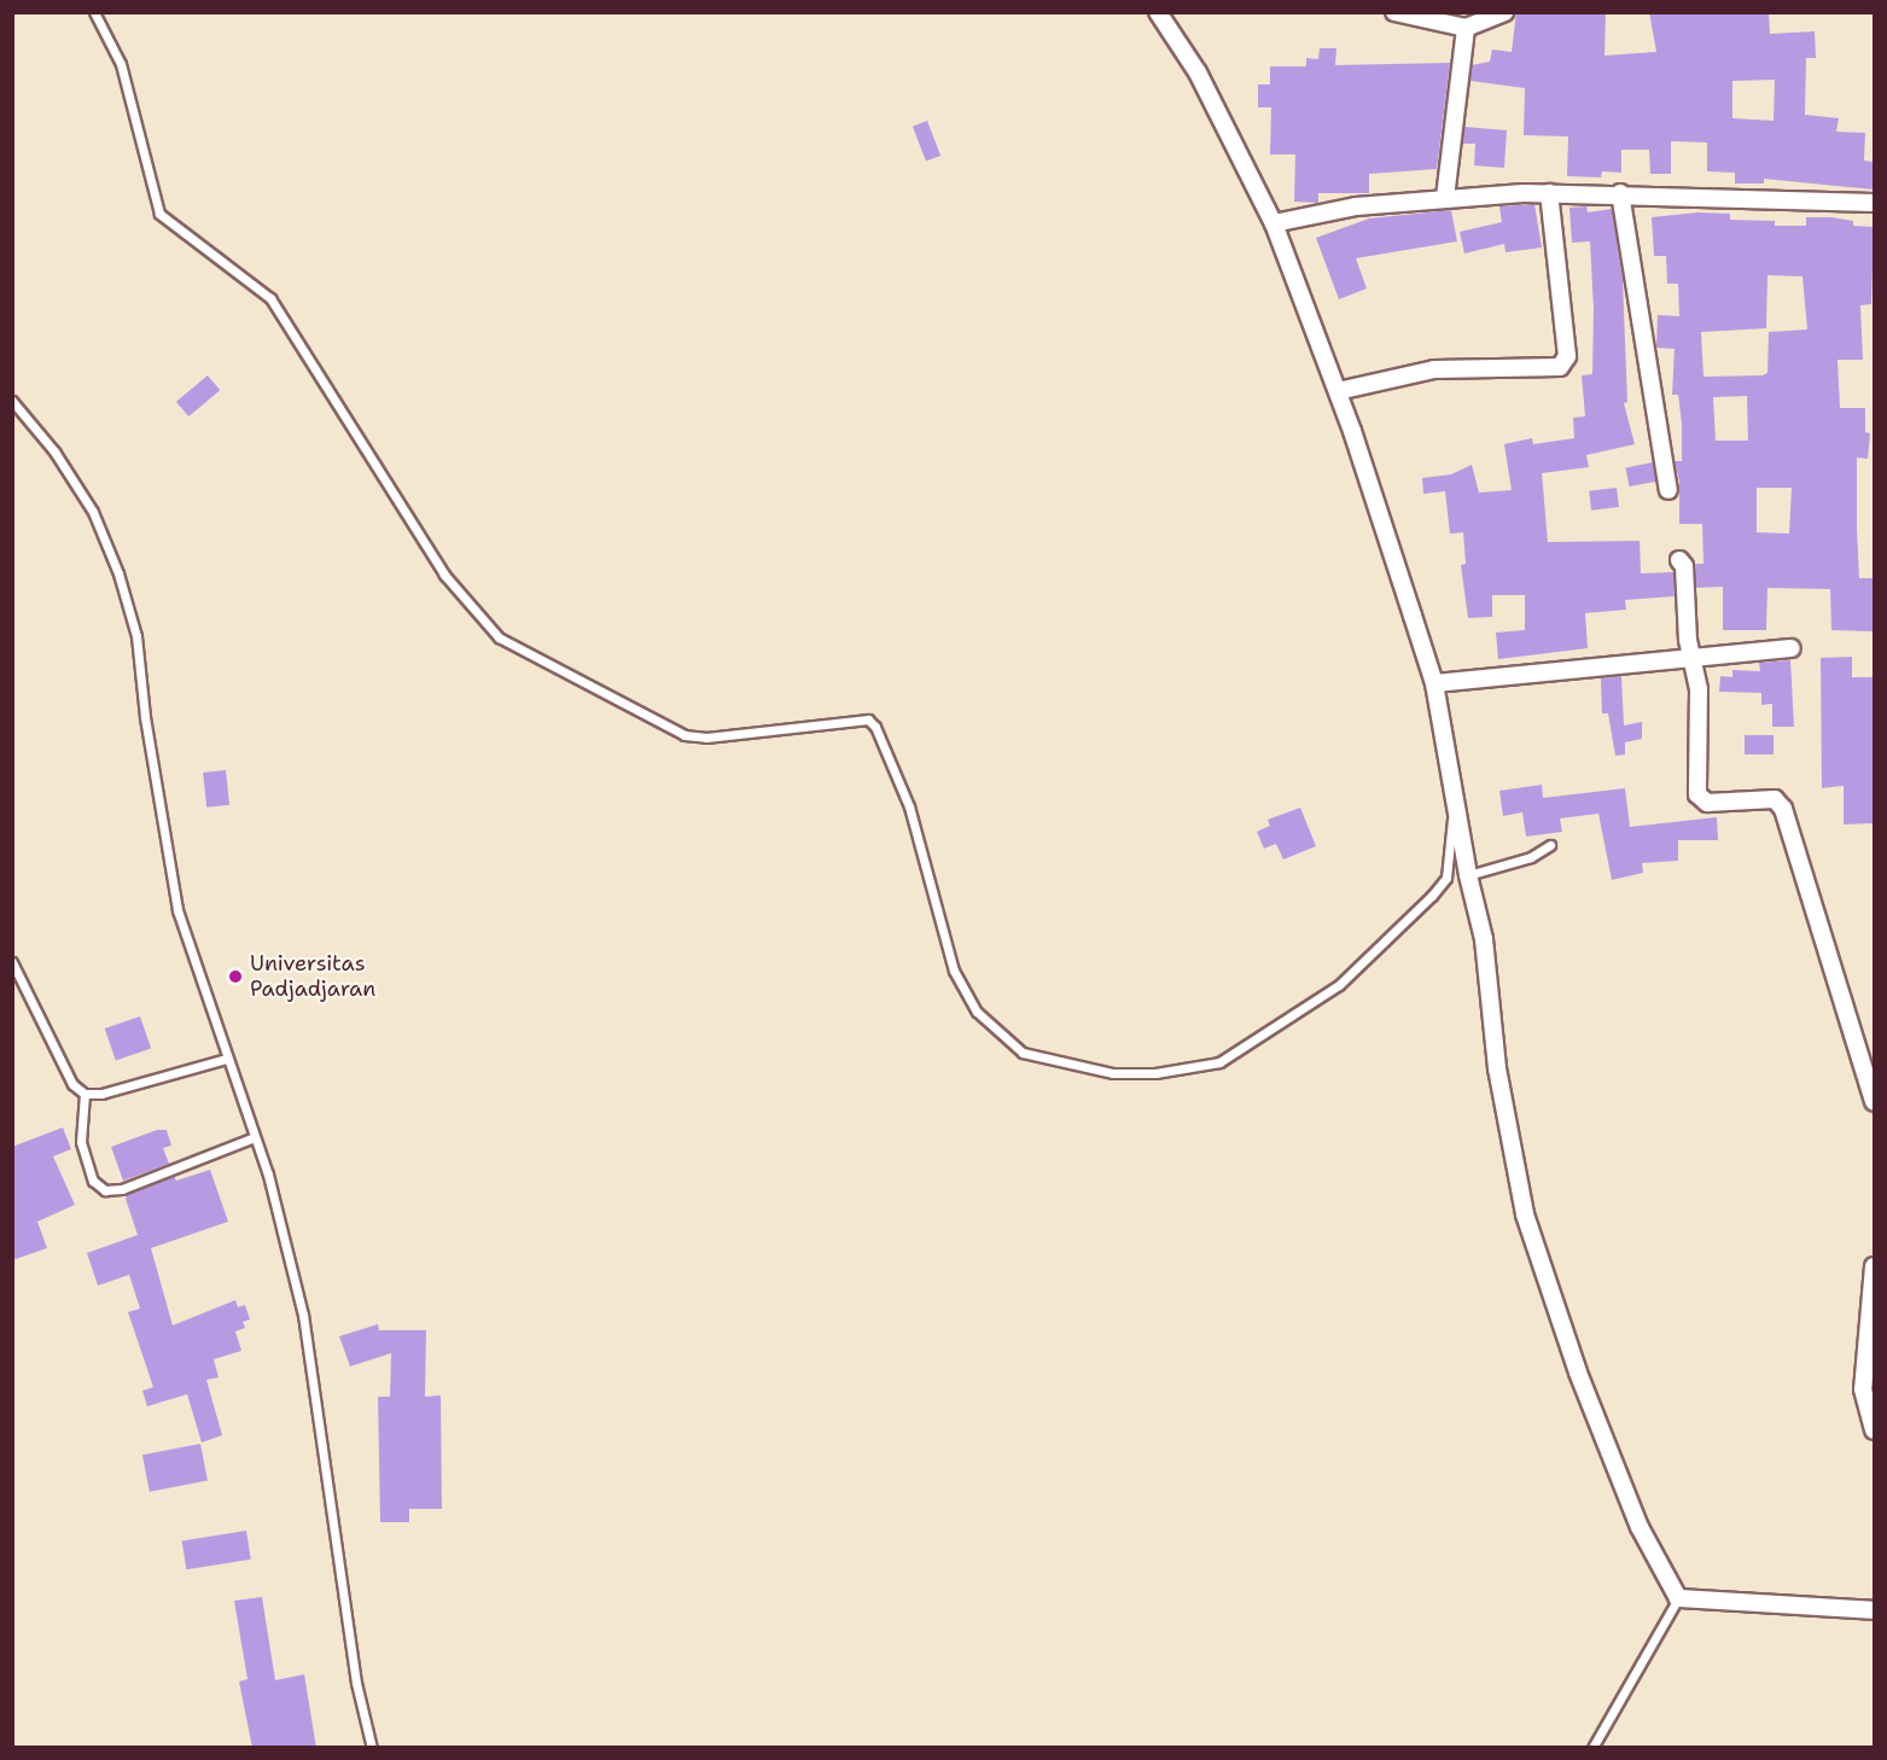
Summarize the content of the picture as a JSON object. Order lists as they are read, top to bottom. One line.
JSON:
{"places":["Universitas Padjadjaran"]}
